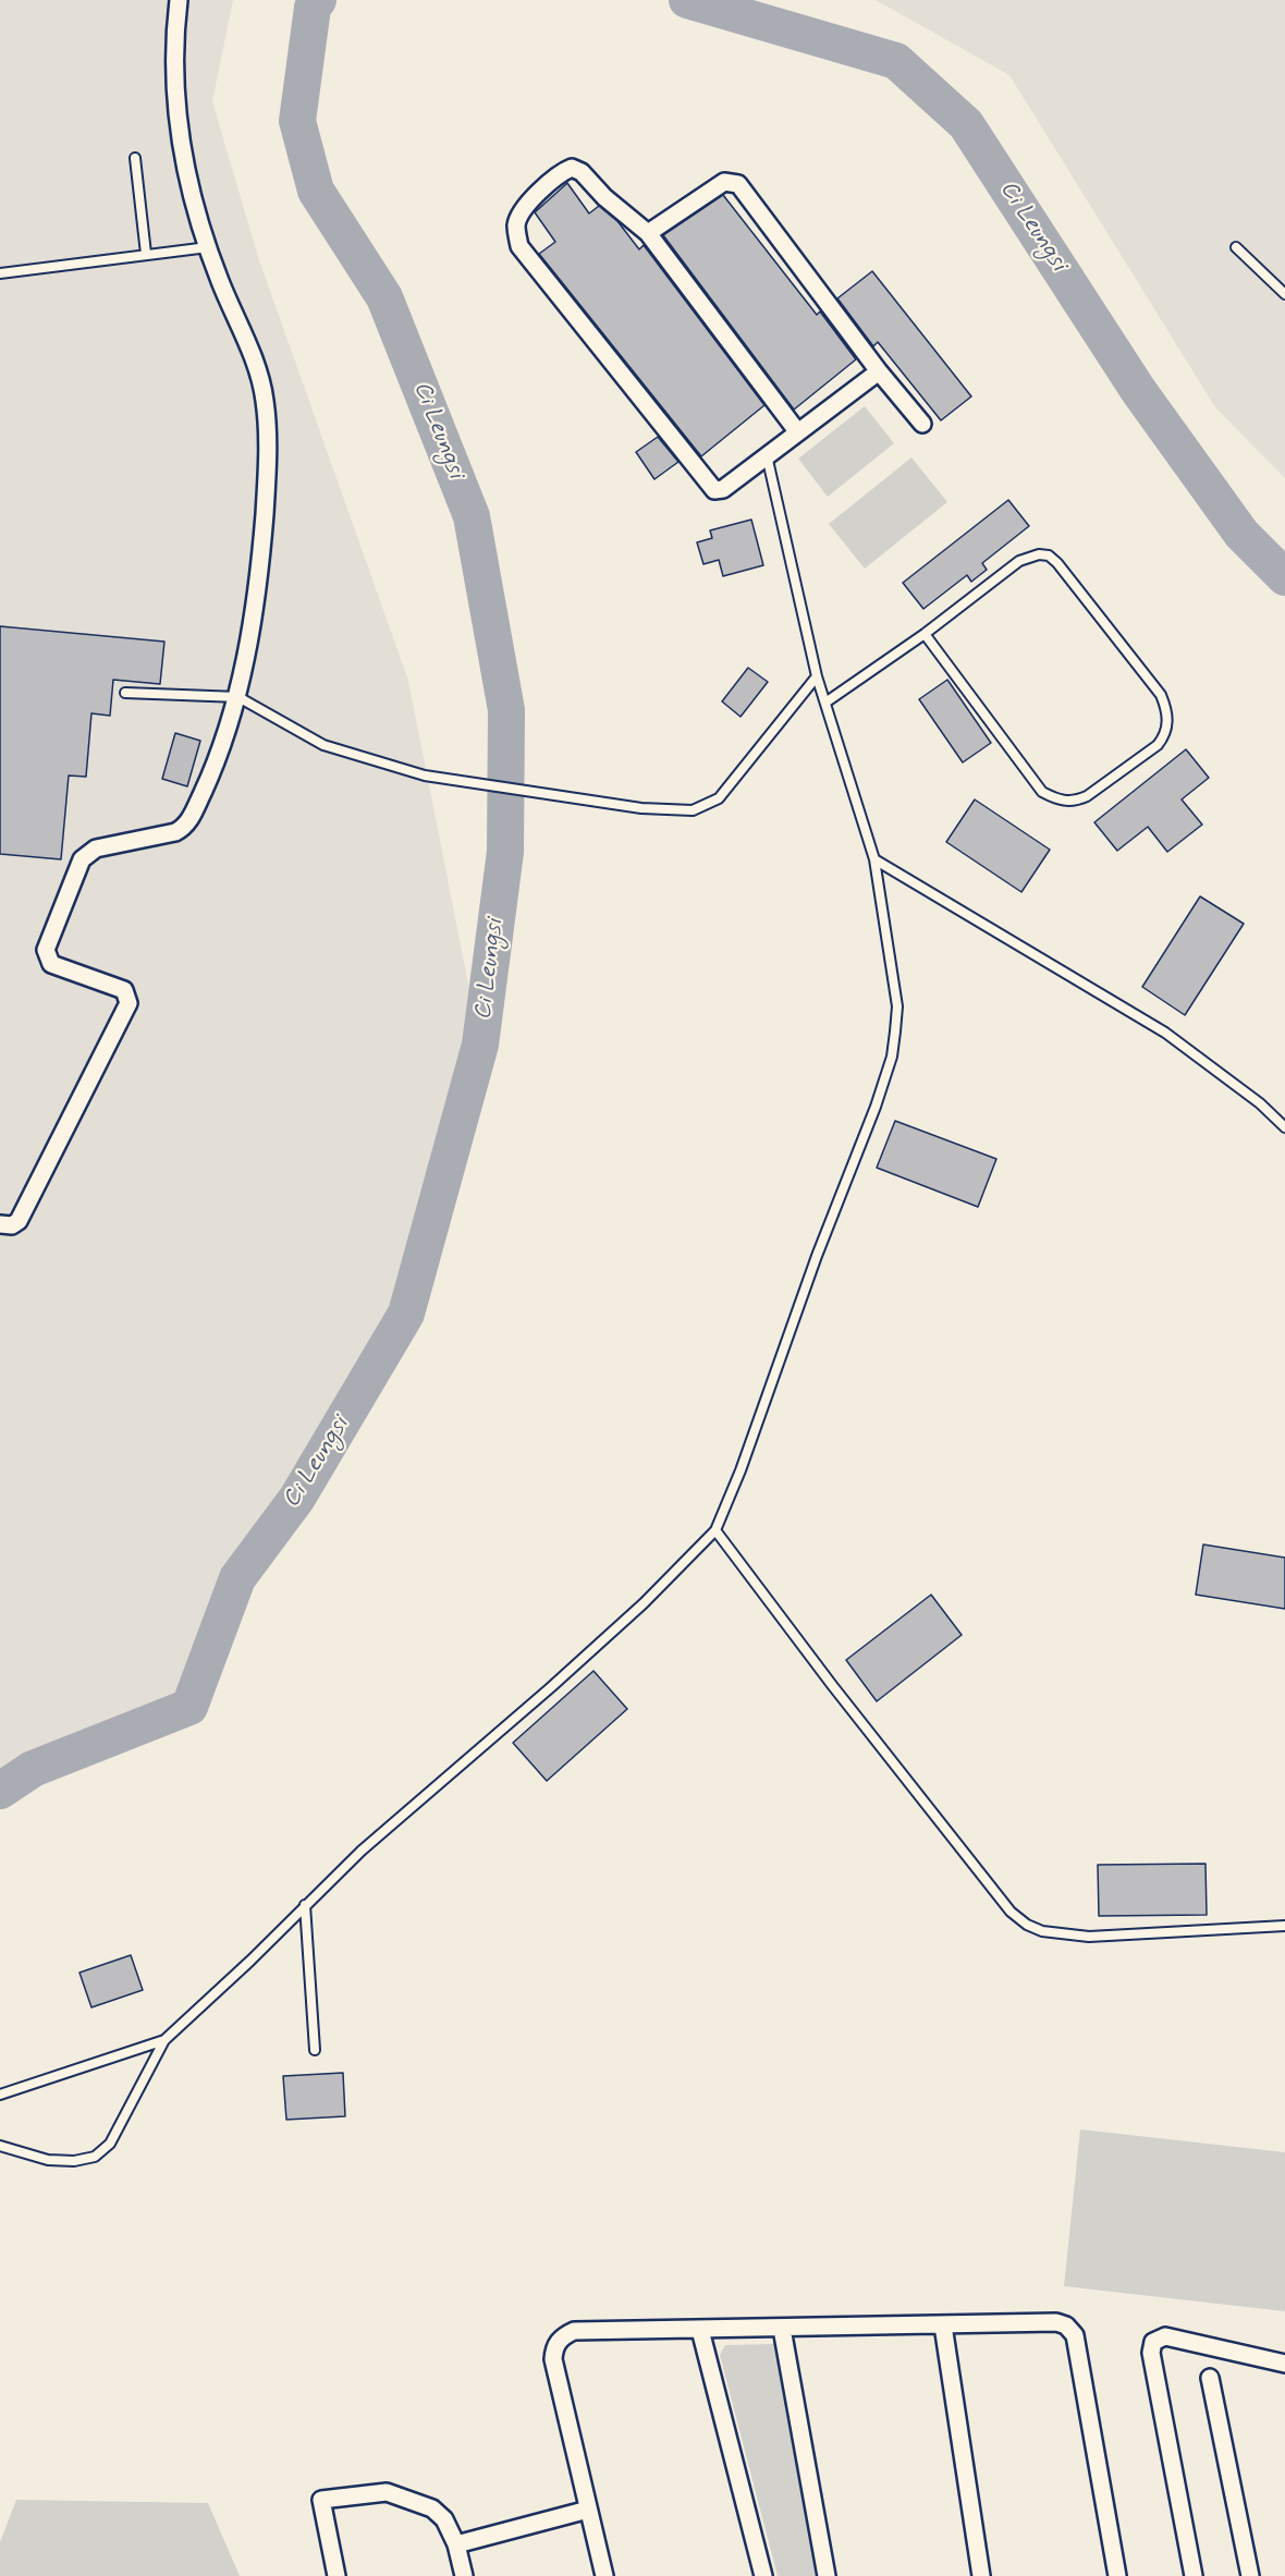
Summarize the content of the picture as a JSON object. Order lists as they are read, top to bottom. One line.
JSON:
{"water":["Ci Leungsi"]}
